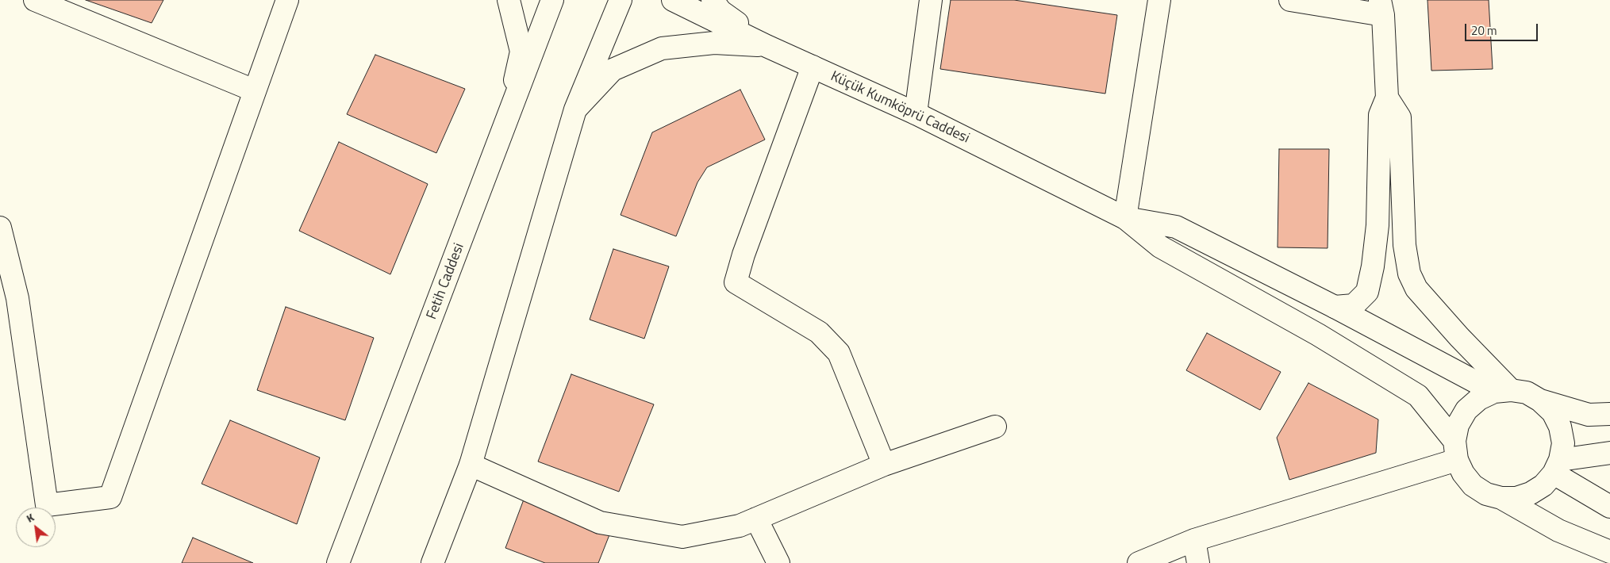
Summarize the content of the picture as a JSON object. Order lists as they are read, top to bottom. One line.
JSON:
{"streets":{"street":["Küçük Kumköprü Caddesi","Fetih Caddesi"]},"scale_bar":"20 m","north":"top left"}
